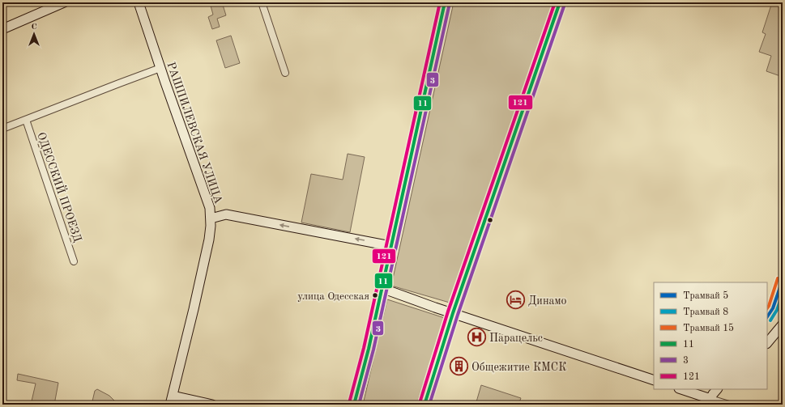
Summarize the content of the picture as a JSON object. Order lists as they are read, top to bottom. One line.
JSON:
{"streets":{"street":["РАШПИЛЕВСКАЯ УЛИЦА","ОДЕССКИЙ ПРОЕЗД"]},"places":{"other":["улица Одесская"],"hotel":["Динамо"],"hospital":["Парацельс"],"building":["Общежитие КМСК"]},"lines":["transit line 11","transit line 121","transit line 3","tram line 15","tram line 5","tram line 8"],"legend":["Трамвай 5","Трамвай 8","Трамвай 15","11","3","121"],"north":"top"}
